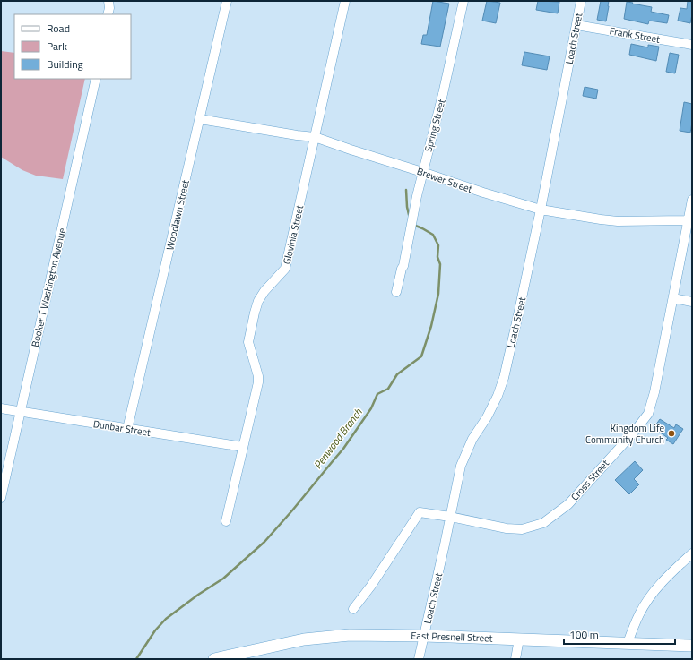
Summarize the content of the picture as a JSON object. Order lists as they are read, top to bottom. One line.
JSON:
{"streets":{"main road":["East Presnell Street"],"street":["Frank Street","Loach Street","Spring Street","Brewer Street","Woodlawn Street","Glovinia Street","Booker T Washington Avenue","Dunbar Street","Cross Street"]},"crossings":[["Frank Street","Loach Street"],["Loach Street","Brewer Street"],["Loach Street","Cross Street"],["Loach Street","East Presnell Street"],["Spring Street","Brewer Street"],["Brewer Street","Woodlawn Street"],["Brewer Street","Glovinia Street"],["Brewer Street","Cross Street"],["Woodlawn Street","Dunbar Street"],["Glovinia Street","Dunbar Street"],["Booker T Washington Avenue","Dunbar Street"]],"water":["Penwood Branch"],"places":["Kingdom Life Community Church"],"legend":["Road","Park","Building"],"scale_bar":"100 m"}
